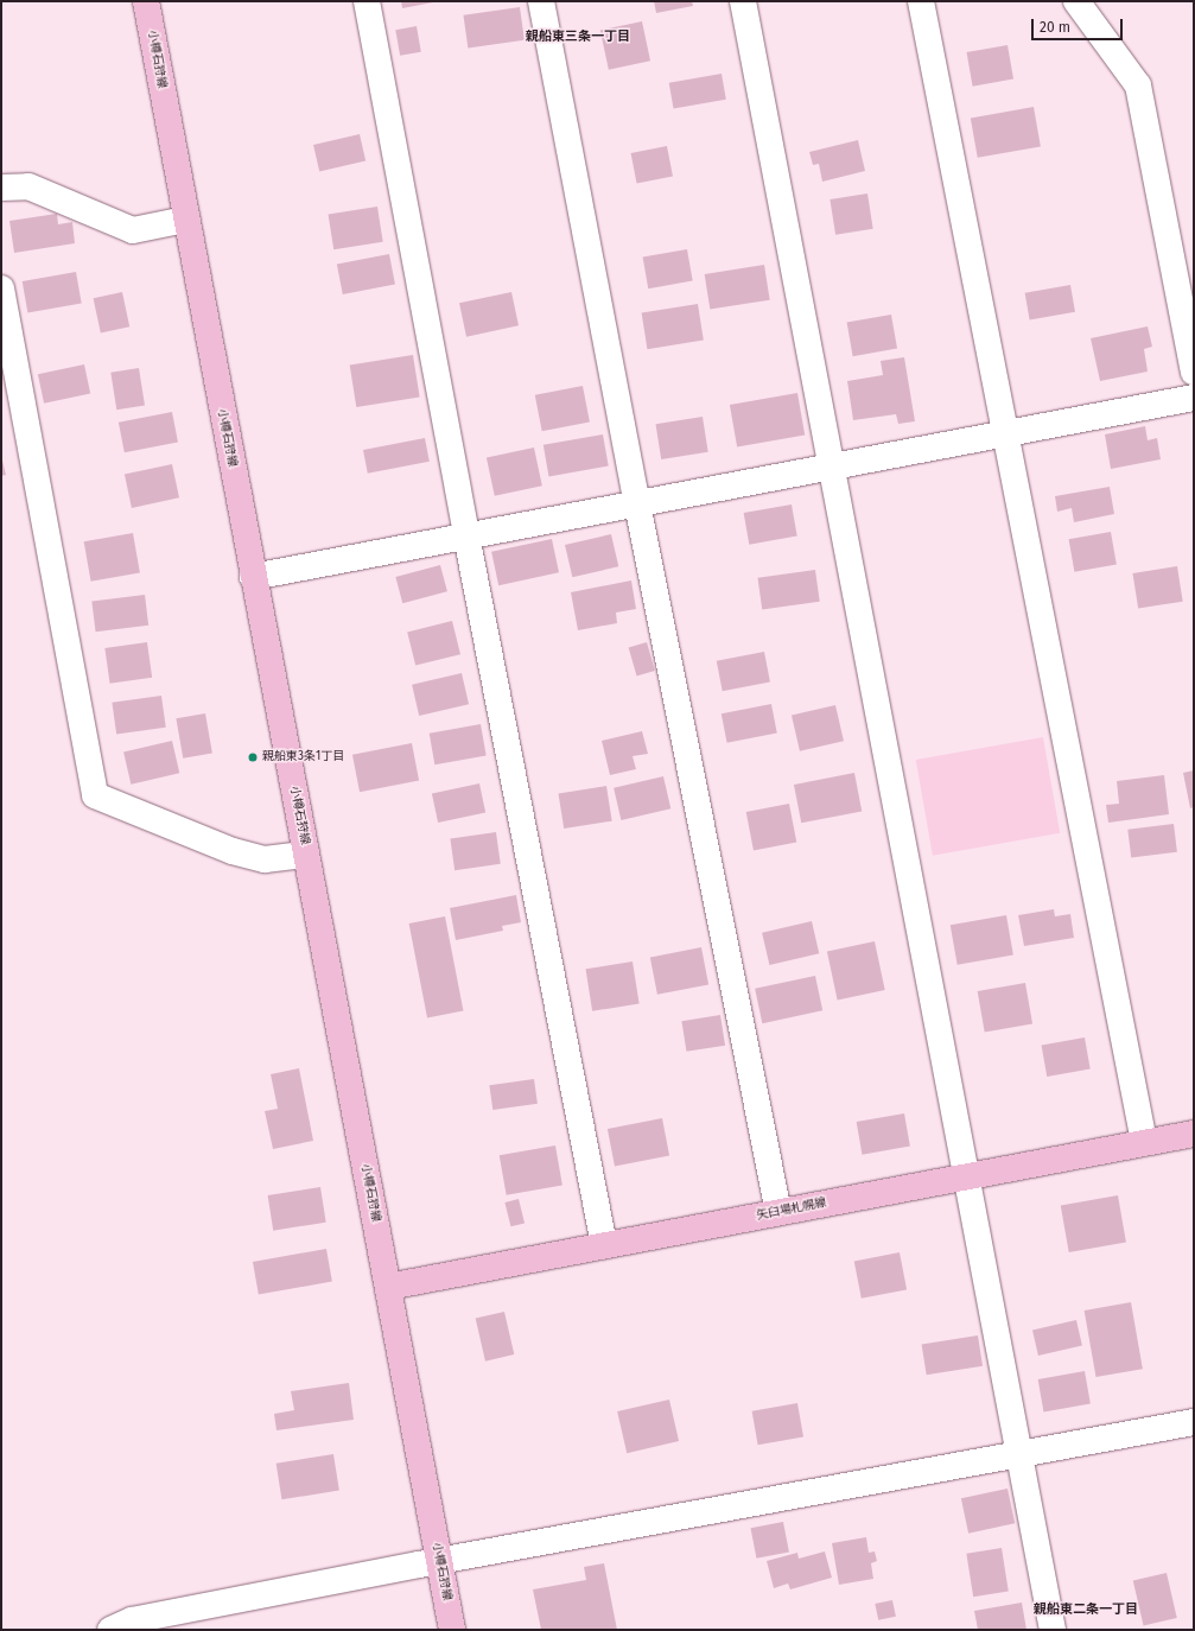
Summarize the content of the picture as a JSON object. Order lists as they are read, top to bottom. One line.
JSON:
{"streets":{"main road":["小樽石狩線","矢臼場札幌線"]},"crossings":[["小樽石狩線","矢臼場札幌線"]],"districts":["親船東三条一丁目","親船東二条一丁目"],"places":["親船東3条1丁目"],"scale_bar":"20 m"}
